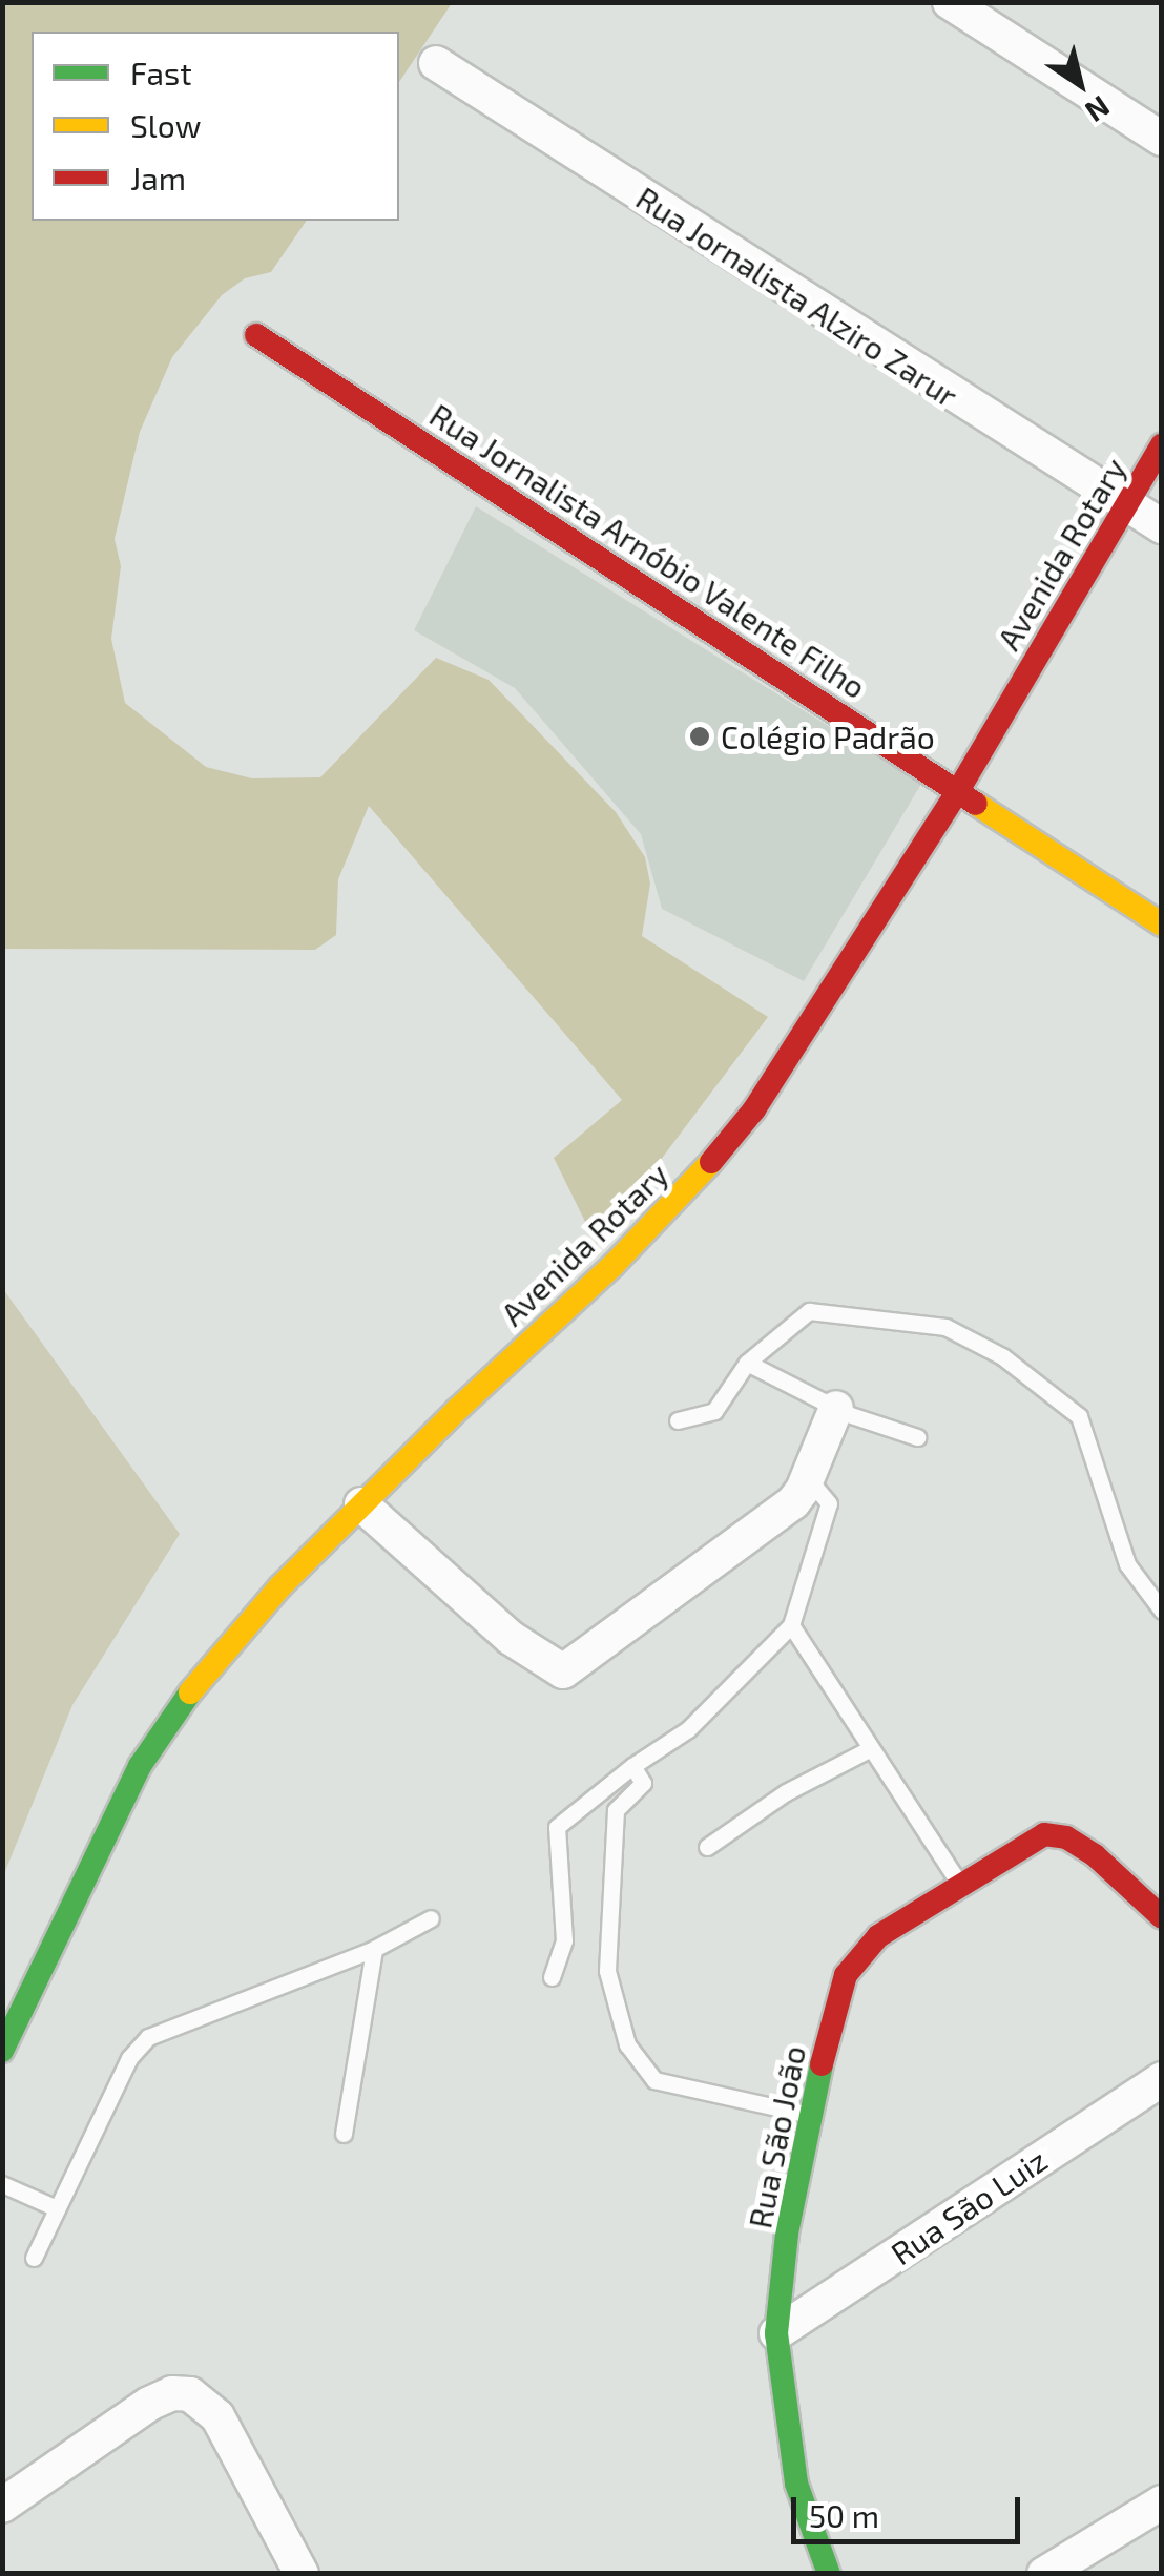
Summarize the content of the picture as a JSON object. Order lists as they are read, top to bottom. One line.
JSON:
{"streets":{"street":["Rua Jornalista Alziro Zarur","Rua Jornalista Arnóbio Valente Filho","Avenida Rotary","Rua São João","Rua São Luiz"]},"crossings":[["Rua Jornalista Alziro Zarur","Avenida Rotary"],["Rua Jornalista Arnóbio Valente Filho","Avenida Rotary"],["Rua São João","Rua São Luiz"]],"places":["Colégio Padrão"],"legend":["Fast","Slow","Jam"],"scale_bar":"50 m","north":"bottom right"}
